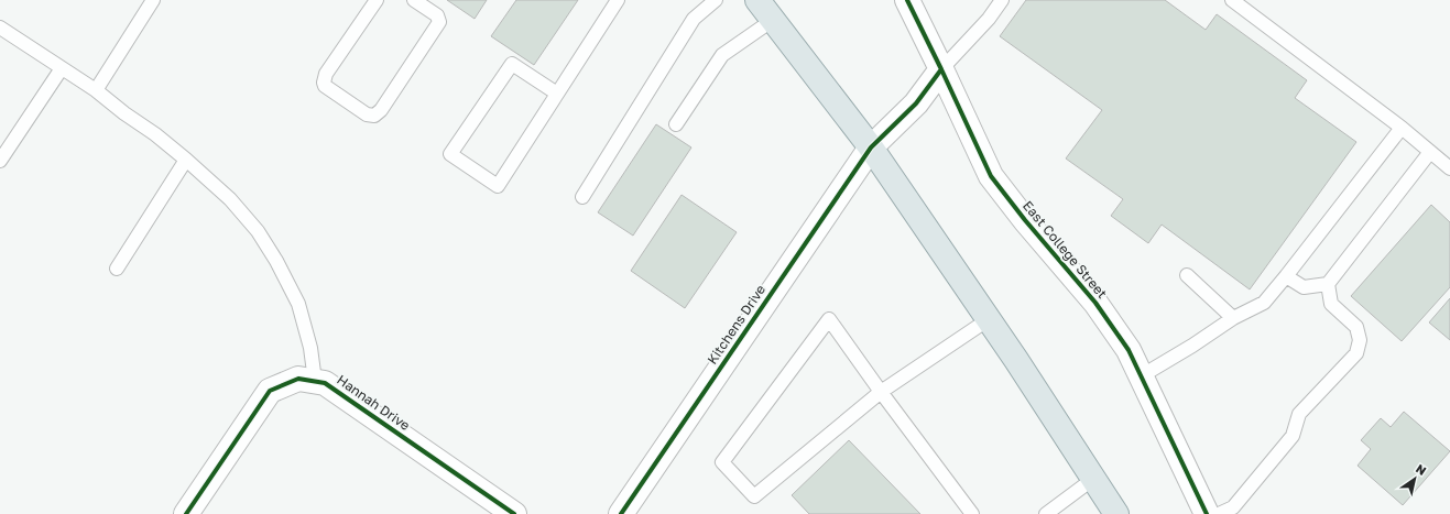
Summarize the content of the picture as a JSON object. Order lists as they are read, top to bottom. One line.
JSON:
{"streets":{"street":["East College Street","Kitchens Drive","Hannah Drive"]},"crossings":[["East College Street","Kitchens Drive"]],"north":"top right"}
